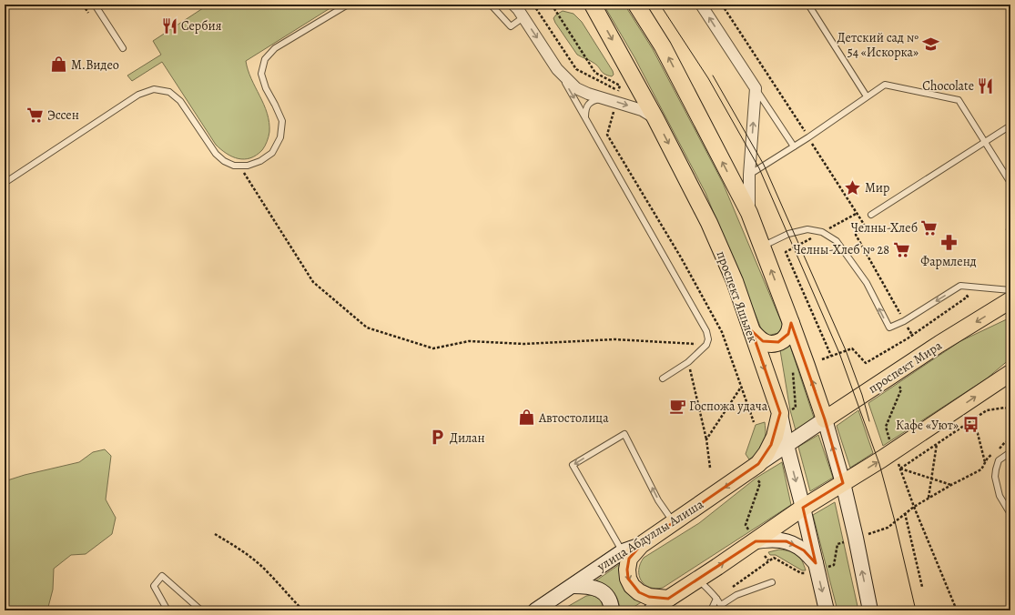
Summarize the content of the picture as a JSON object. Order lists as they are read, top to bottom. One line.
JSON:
{"streets":{"main road":["проспект Яшьлек","проспект Мира","улица Абдуллы Алиша"]},"crossings":[["проспект Яшьлек","улица Абдуллы Алиша"],["проспект Мира","улица Абдуллы Алиша"]],"places":{"restaurant":["Сербия","Chocolate"],"school or university":["Детский сад № 54 «Искорка»"],"shop":["М.Видео","Автостолица"],"supermarket":["Эссен","Челны-Хлеб","Челны-Хлеб № 28"],"place":["Мир"],"pharmacy":["Фармленд"],"cafe":["Госпожа удача"],"bus stop":["Кафе «Уют»"],"parking":["Дилан"]}}
